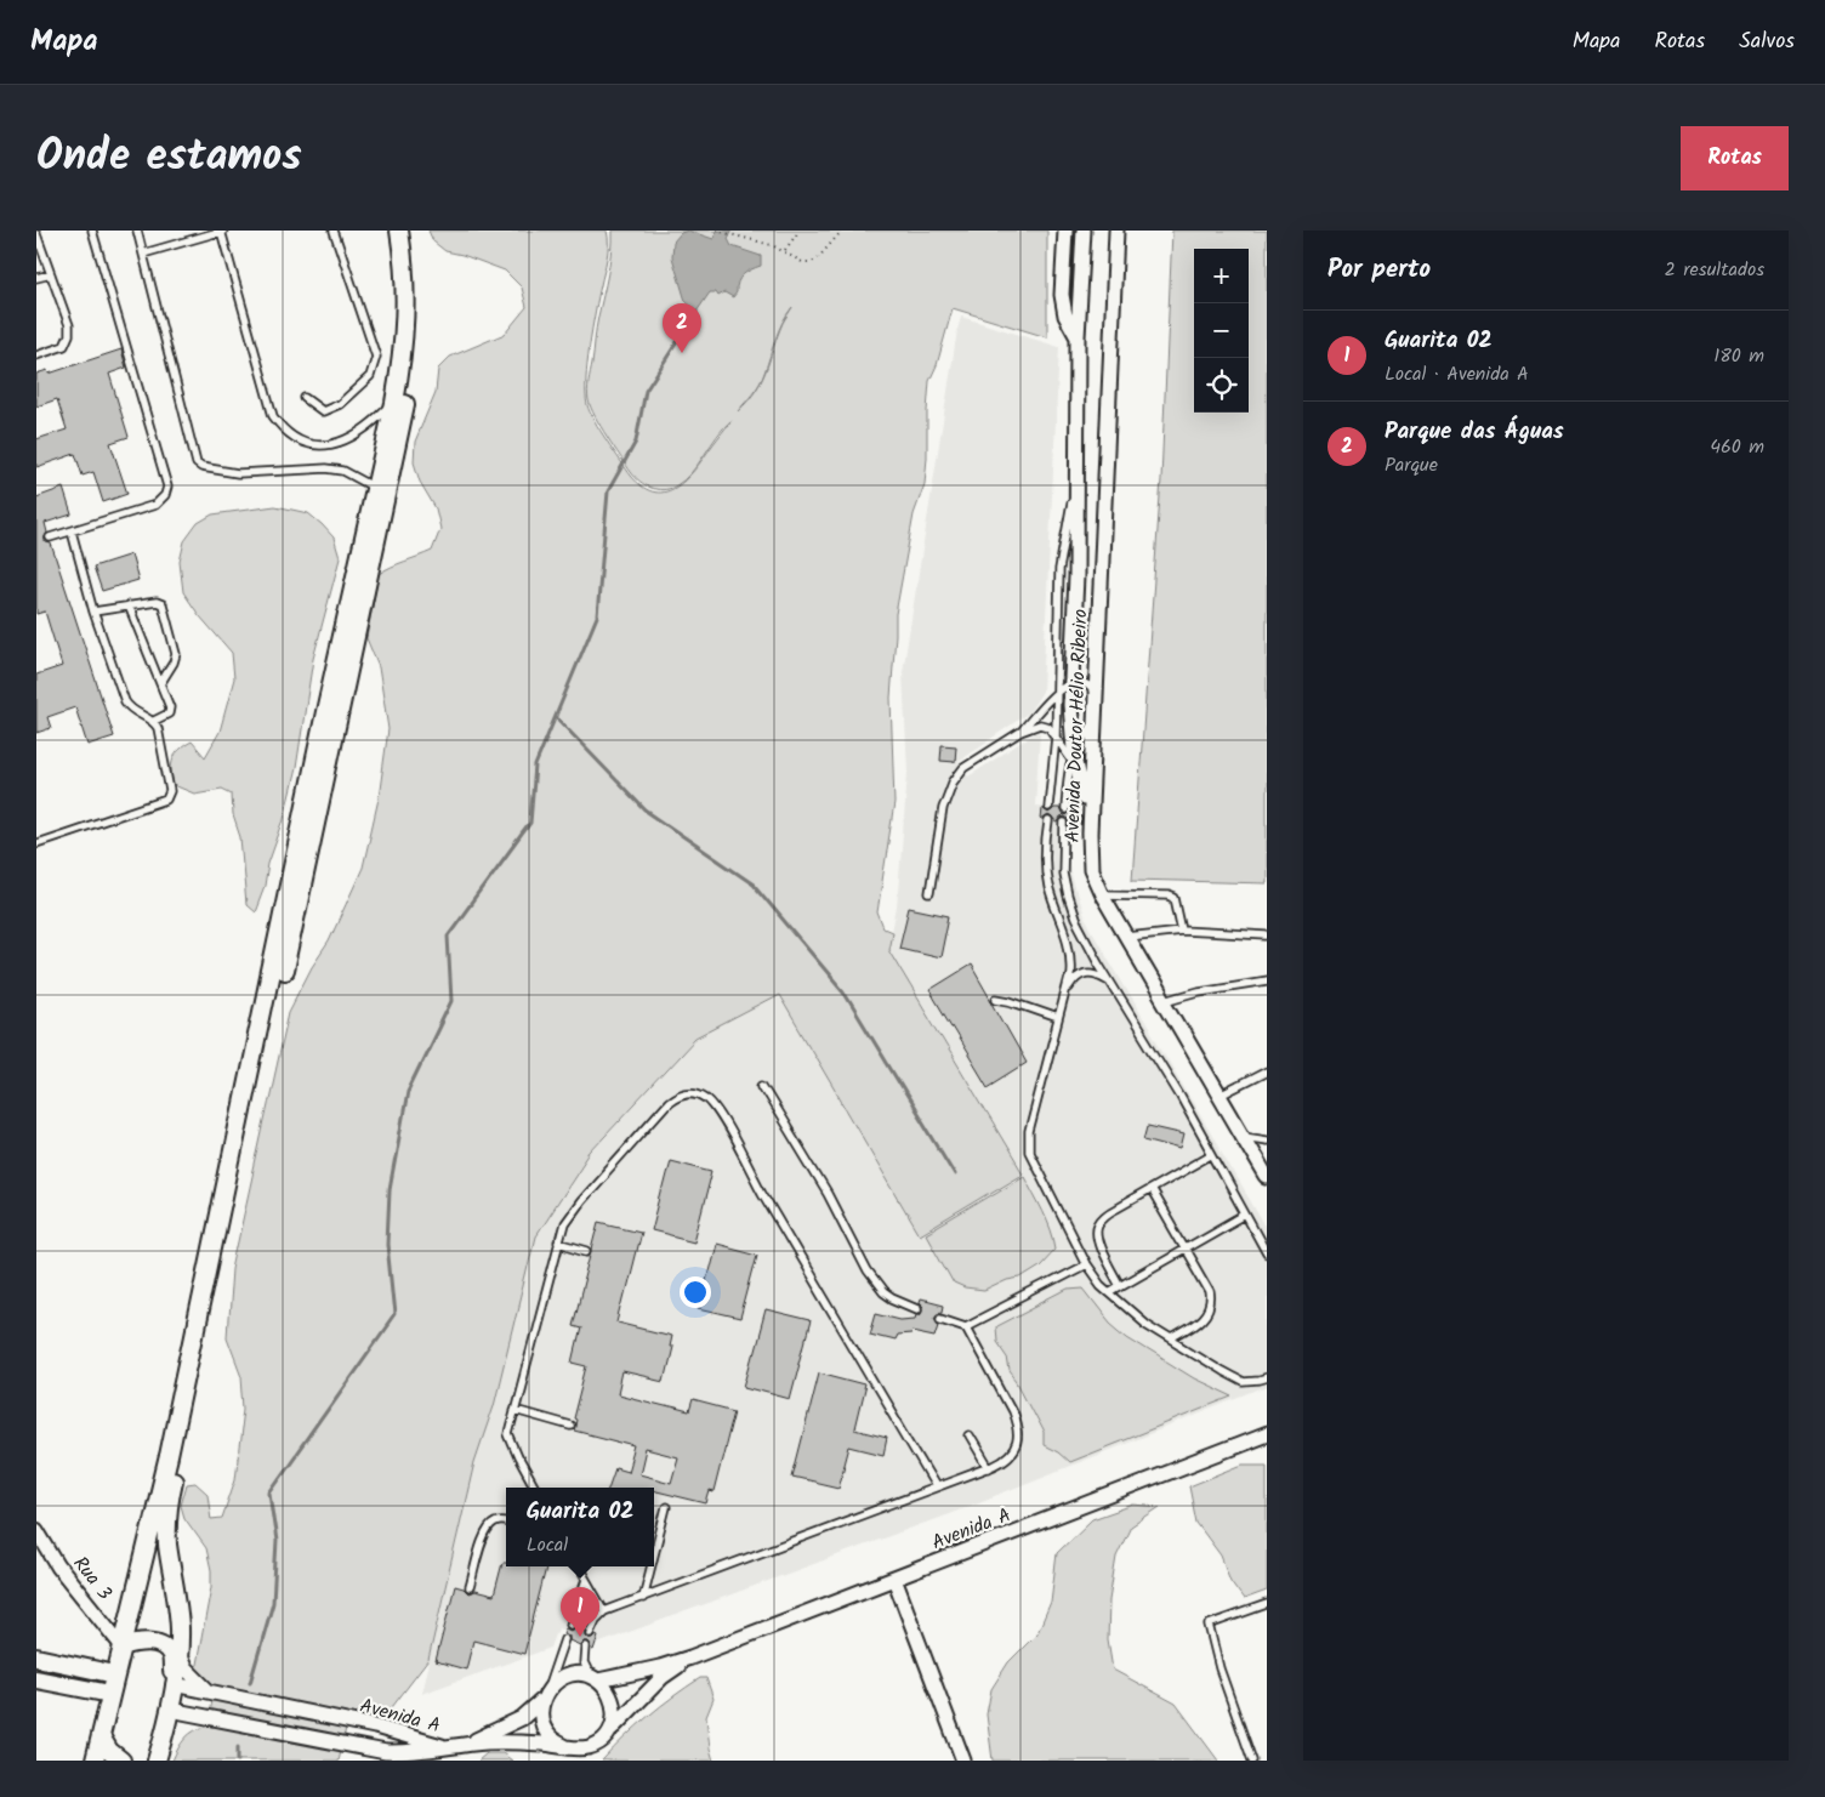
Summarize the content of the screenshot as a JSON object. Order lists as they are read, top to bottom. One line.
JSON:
{"streets":{"street":["Avenida Doutor Hélio Ribeiro","Avenida A","Rua 3"]},"page":{"header":"Mapa","nav":["Mapa","Rotas","Salvos"],"title":"Onde estamos","buttons":"Rotas","heading":["Por perto","2 resultados"],"map_buttons":["+","−"],"pins":["2","1"],"list":[{"mark":"1","name":"Guarita 02","note":"Local · Avenida A","value":"180 m"},{"mark":"2","name":"Parque das Águas","note":"Parque","value":"460 m"}],"popup":["Guarita 02","Local"]}}
